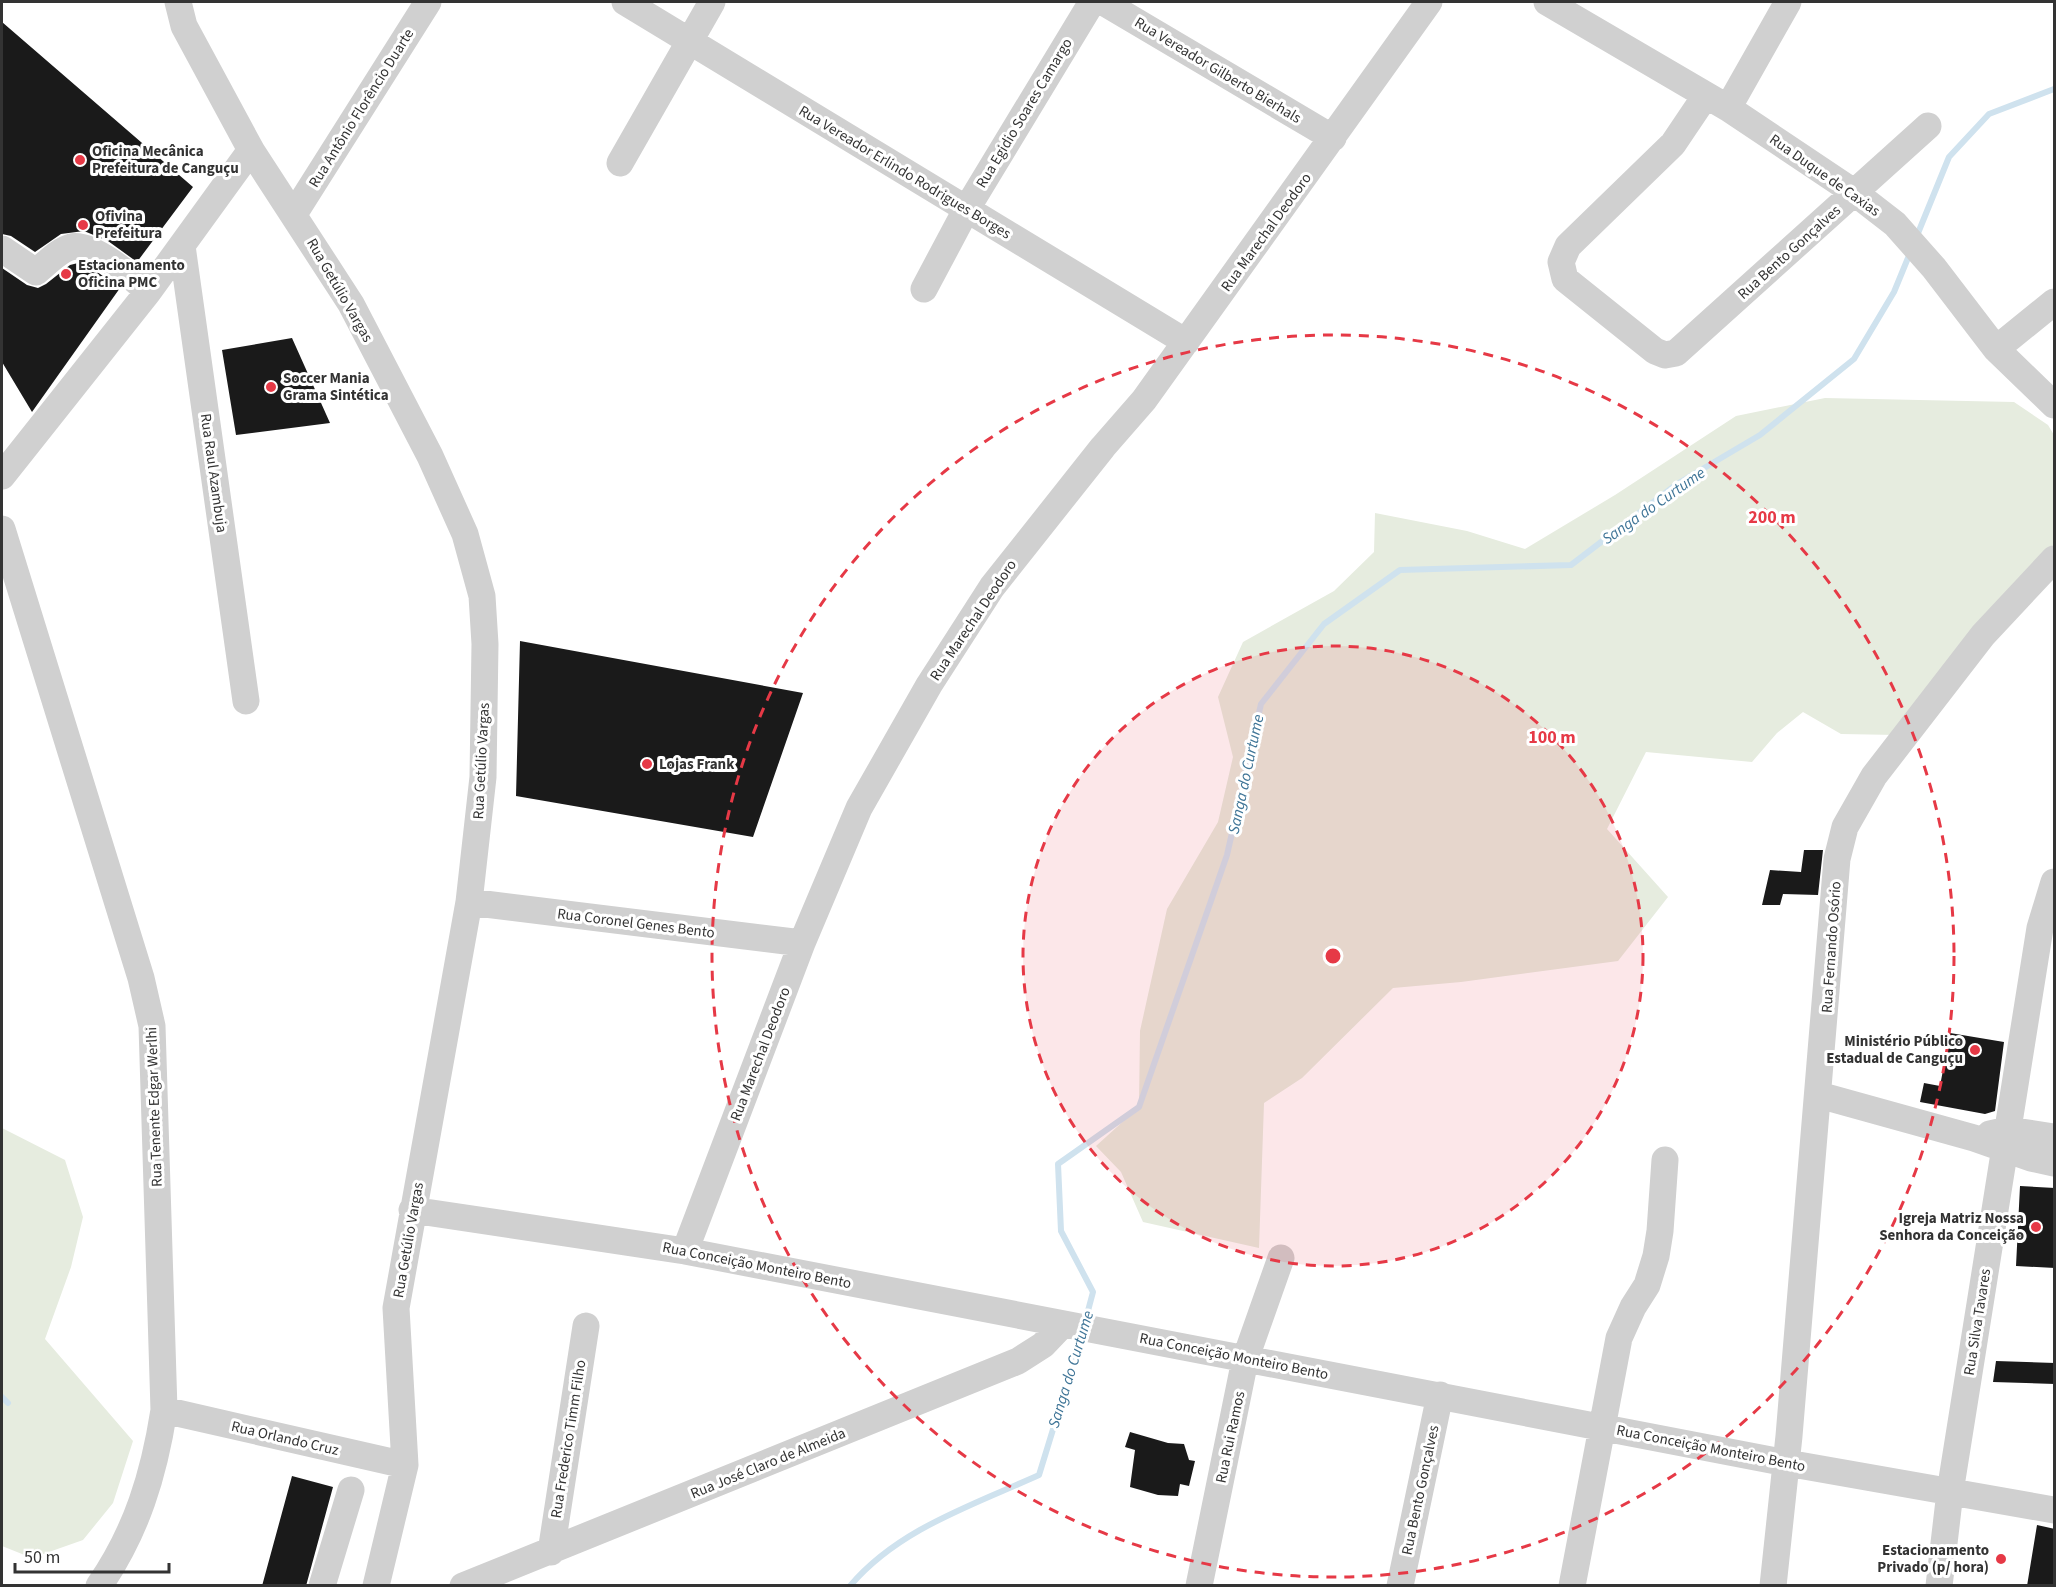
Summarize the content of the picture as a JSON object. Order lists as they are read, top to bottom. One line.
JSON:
{"streets":{"street":["Rua Vereador Gilberto Bierhals","Rua Antônio Florêncio Duarte","Rua Egidio Soares Camargo","Rua Vereador Erlindo Rodrigues Borges","Rua Duque de Caxias","Rua Marechal Deodoro","Rua Bento Gonçalves","Rua Getúlio Vargas","Rua Raul Azambuja","Rua Coronel Genes Bento","Rua Fernando Osório","Rua Tenente Edgar Werlhi","Rua Conceição Monteiro Bento","Rua Silva Tavares","Rua Rui Ramos","Rua Orlando Cruz","Rua Frederico Timm Filho","Rua José Claro de Almeida"]},"crossings":[["Rua Vereador Gilberto Bierhals","Rua Marechal Deodoro"],["Rua Antônio Florêncio Duarte","Rua Getúlio Vargas"],["Rua Egidio Soares Camargo","Rua Vereador Erlindo Rodrigues Borges"],["Rua Vereador Erlindo Rodrigues Borges","Rua Marechal Deodoro"],["Rua Duque de Caxias","Rua Bento Gonçalves"],["Rua Marechal Deodoro","Rua Coronel Genes Bento"],["Rua Marechal Deodoro","Rua Conceição Monteiro Bento"],["Rua Bento Gonçalves","Rua Conceição Monteiro Bento"],["Rua Getúlio Vargas","Rua Coronel Genes Bento"],["Rua Getúlio Vargas","Rua Conceição Monteiro Bento"],["Rua Getúlio Vargas","Rua Orlando Cruz"],["Rua Fernando Osório","Rua Conceição Monteiro Bento"],["Rua Tenente Edgar Werlhi","Rua Orlando Cruz"],["Rua Conceição Monteiro Bento","Rua Silva Tavares"],["Rua Conceição Monteiro Bento","Rua Rui Ramos"],["Rua Conceição Monteiro Bento","Rua José Claro de Almeida"],["Rua Frederico Timm Filho","Rua José Claro de Almeida"]],"water":["Sanga do Curtume"],"places":["Oficina Mecânica Prefeitura de Canguçu","Ofivina Prefeitura","Estacionamento Oficina PMC","Soccer Mania Grama Sintética","Lojas Frank","Ministério Público Estadual de Canguçu","Igreja Matriz Nossa Senhora da Conceição","Estacionamento Privado (p/ hora)"],"scale_bar":"50 m","rings":["200 m","100 m"]}
